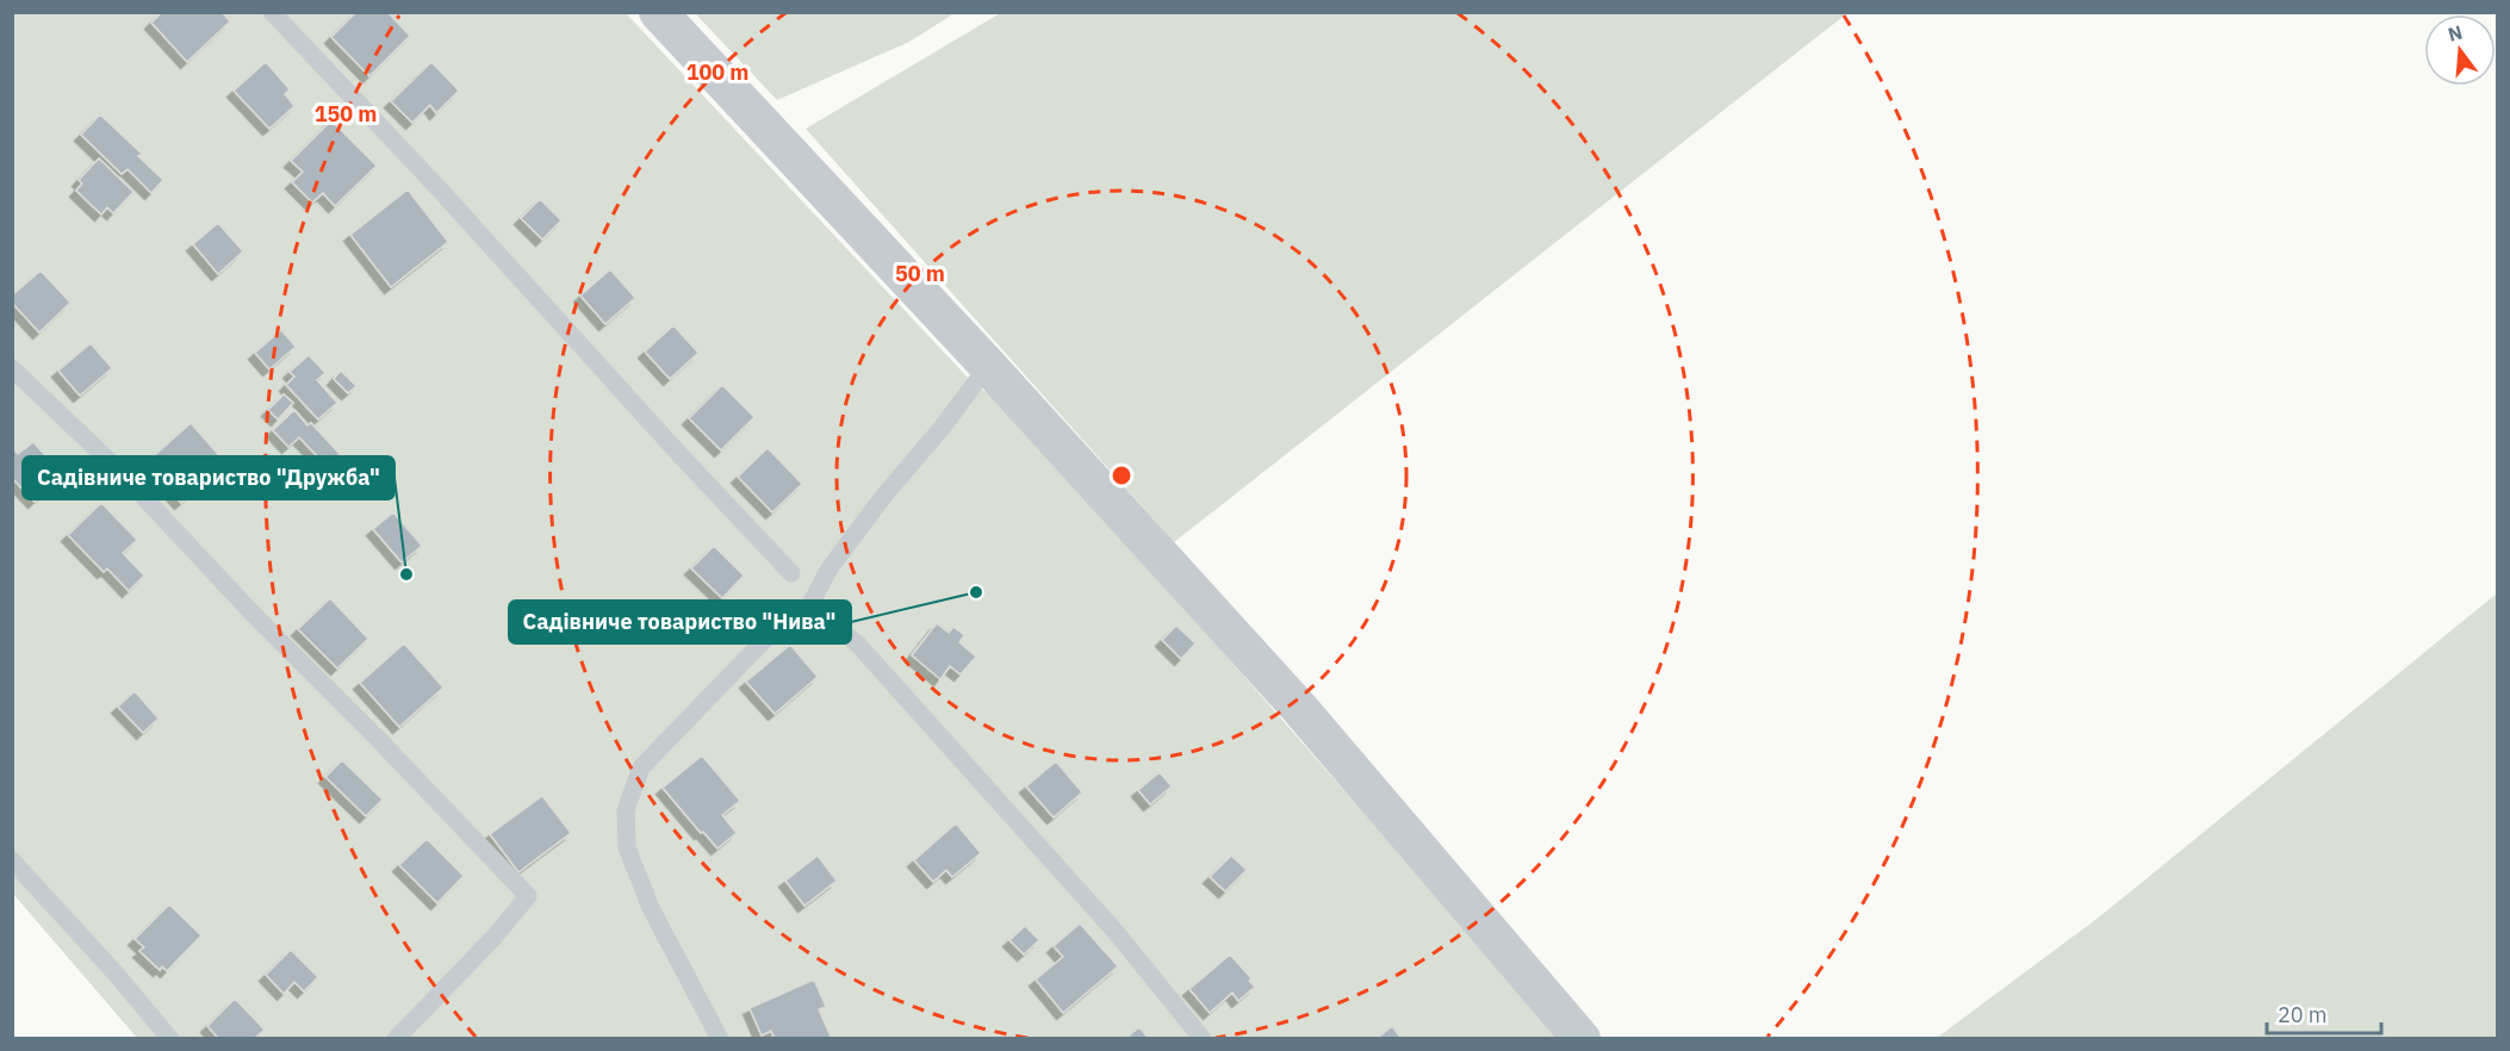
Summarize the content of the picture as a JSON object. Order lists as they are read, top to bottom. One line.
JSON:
{"places":["Садівниче товариство \"Дружба\"","Садівниче товариство \"Нива\""],"scale_bar":"20 m","north":"top","rings":["100 m","150 m","50 m"]}
